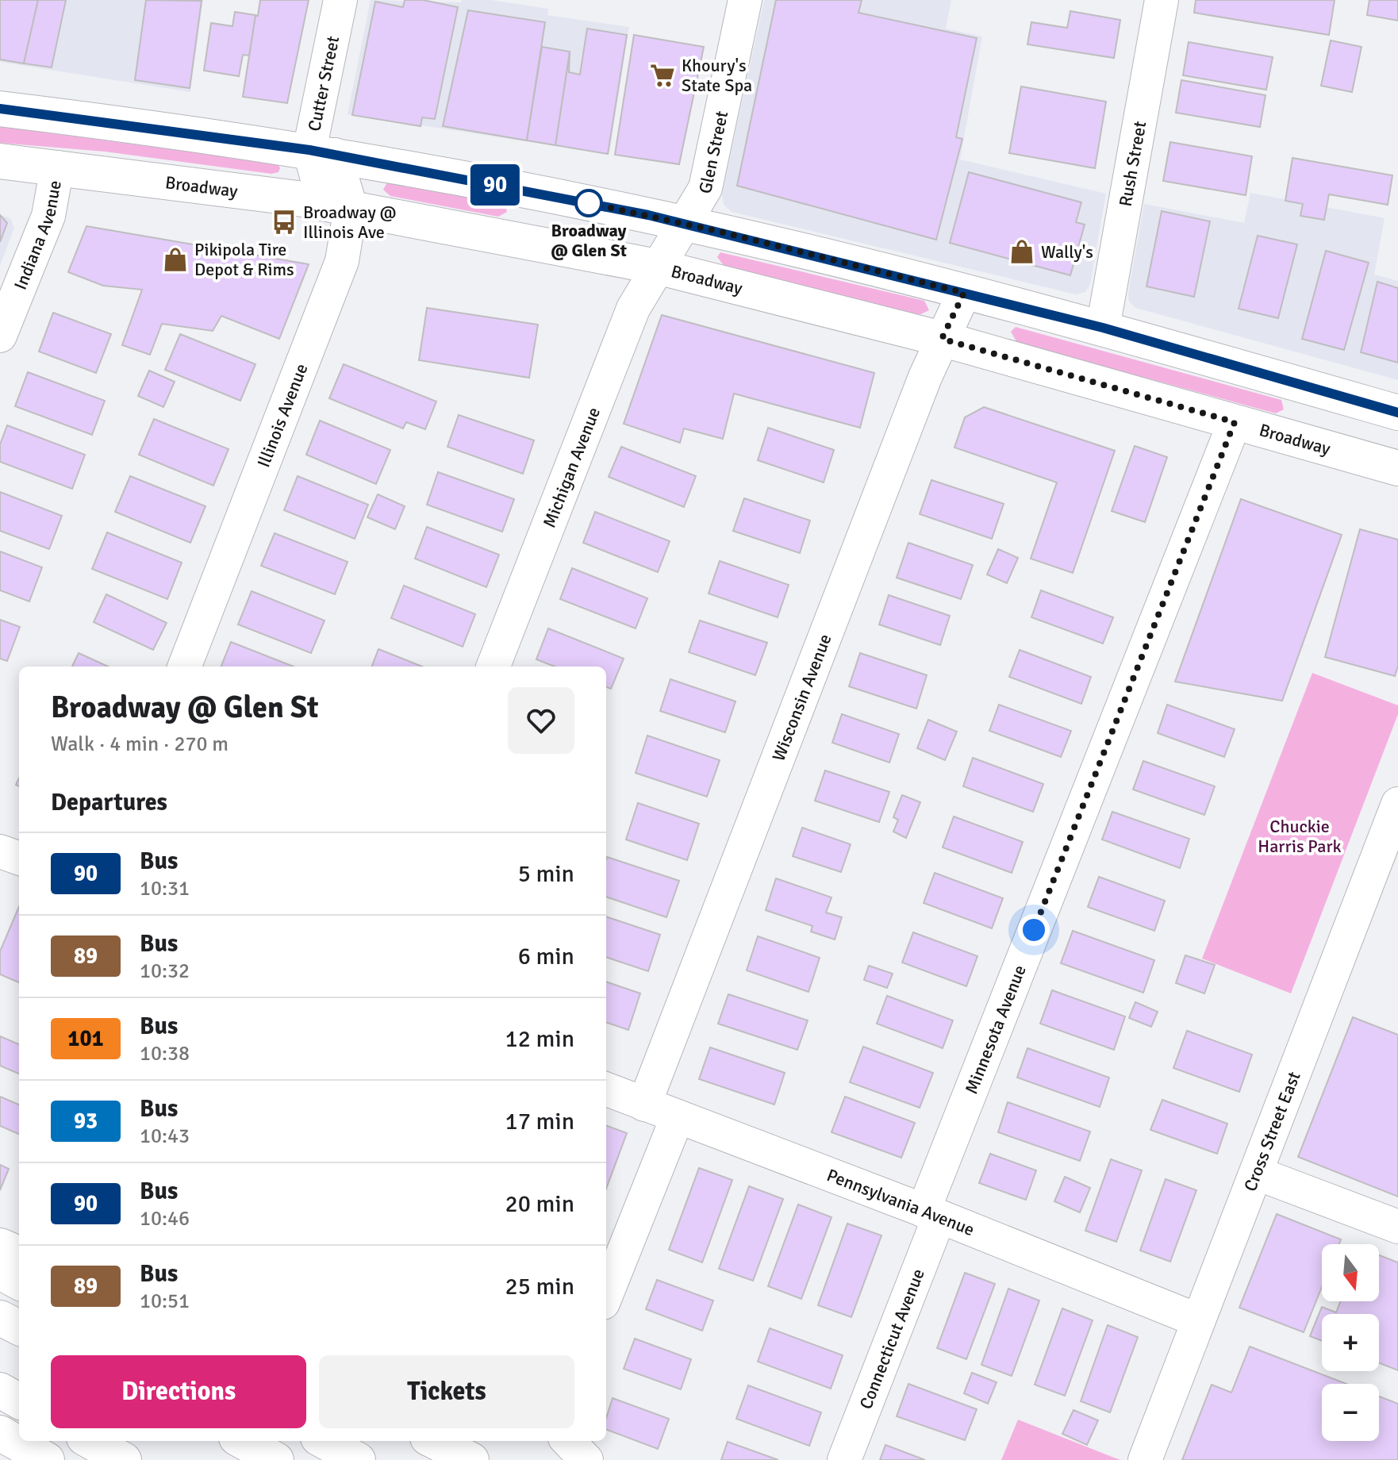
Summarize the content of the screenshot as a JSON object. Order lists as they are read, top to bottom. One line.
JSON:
{"streets":{"main road":["Broadway"],"street":["Cutter Street","Glen Street","Rush Street","Indiana Avenue","Illinois Avenue","Michigan Avenue","Wisconsin Avenue","Minnesota Avenue","Cross Street East","Pennsylvania Avenue","Connecticut Avenue"]},"crossings":[["Cutter Street","Broadway"],["Cutter Street","Illinois Avenue"],["Glen Street","Broadway"],["Glen Street","Michigan Avenue"],["Broadway","Indiana Avenue"],["Broadway","Illinois Avenue"],["Broadway","Michigan Avenue"],["Broadway","Wisconsin Avenue"],["Broadway","Minnesota Avenue"],["Wisconsin Avenue","Pennsylvania Avenue"],["Minnesota Avenue","Pennsylvania Avenue"],["Minnesota Avenue","Connecticut Avenue"],["Cross Street East","Pennsylvania Avenue"],["Pennsylvania Avenue","Connecticut Avenue"]],"parks":["Chuckie Harris Park"],"places":{"supermarket":["Khoury's State Spa"],"other":["Broadway @ Glen St"],"bus stop":["Broadway @ Illinois Ave"],"shop":["Wally's","Pikipola Tire Depot & Rims"]},"lines":["bus line 90"],"north":"bottom","page":{"on_map":"90","heading":[["Broadway @ Glen St","Walk · 4 min · 270 m"],"Departures"],"list":[{"mark":"90","name":"Bus","note":"10:31","value":"5 min"},{"mark":"89","name":"Bus","note":"10:32","value":"6 min"},{"mark":"101","name":"Bus","note":"10:38","value":"12 min"},{"mark":"93","name":"Bus","note":"10:43","value":"17 min"},{"mark":"90","name":"Bus","note":"10:46","value":"20 min"},{"mark":"89","name":"Bus","note":"10:51","value":"25 min"}],"map_buttons":["+","−"],"buttons":["Directions","Tickets"]}}
